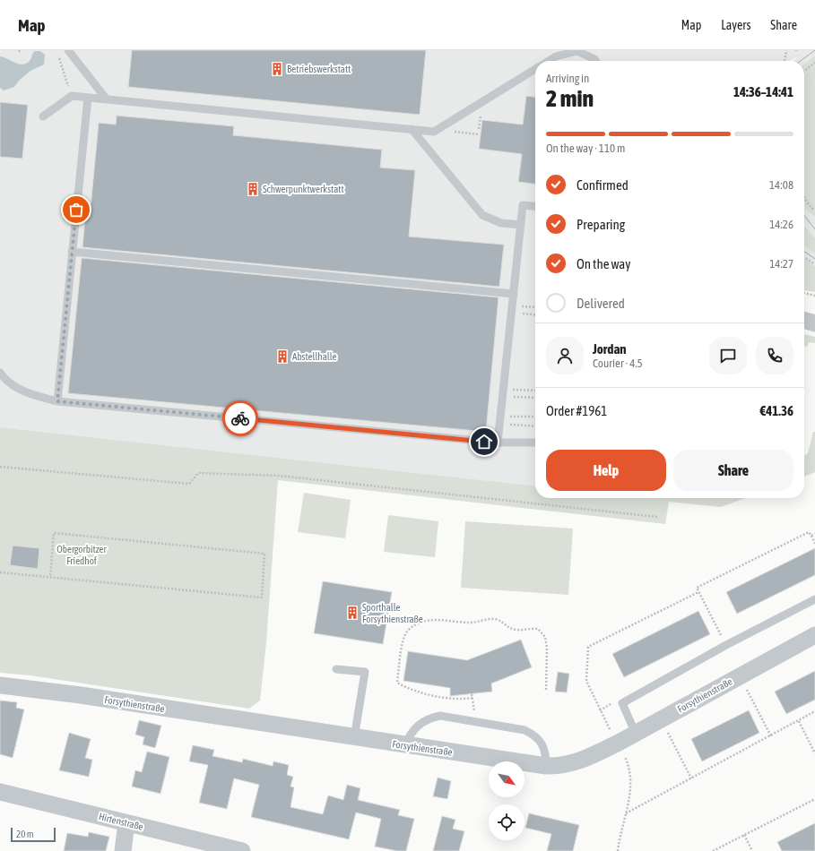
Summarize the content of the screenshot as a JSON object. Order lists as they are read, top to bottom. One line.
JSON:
{"streets":{"street":["Forsythienstraße","Hirtenstraße"]},"parks":["Obergorbitzer Friedhof"],"places":{"building":["Betriebswerkstatt","Schwerpunktwerkstatt","Abstellhalle","Sporthalle Forsythienstraße"]},"scale_bar":"20 m","north":"bottom right","page":{"header":"Map","nav":["Map","Layers","Share"],"heading":["2 min","Arriving in","14:36–14:41"],"panel":["Jordan","Courier · 4.5","Order #1961","€41.36"],"bar":"On the way · 110 m","list":[["Confirmed","14:08"],["Preparing","14:26"],["On the way","14:27"],"Delivered"],"buttons":["Help","Share"],"scale":"20 m"}}
